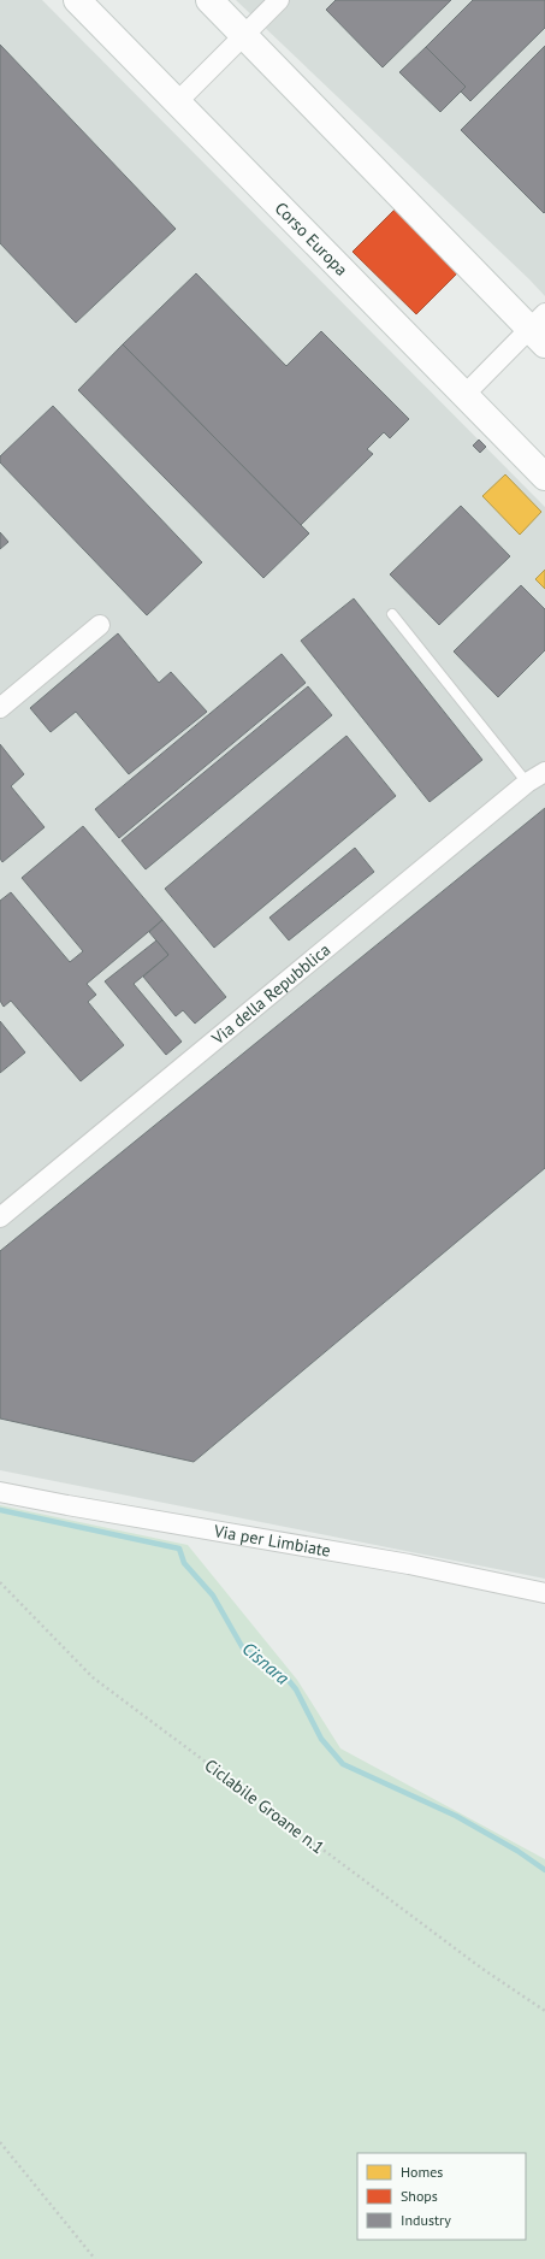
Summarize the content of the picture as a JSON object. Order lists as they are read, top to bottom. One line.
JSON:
{"streets":{"street":["Corso Europa","Via della Repubblica","Via per Limbiate"],"path":["Ciclabile Groane n.1"]},"water":["Cisnara"],"legend":["Homes","Shops","Industry"]}
